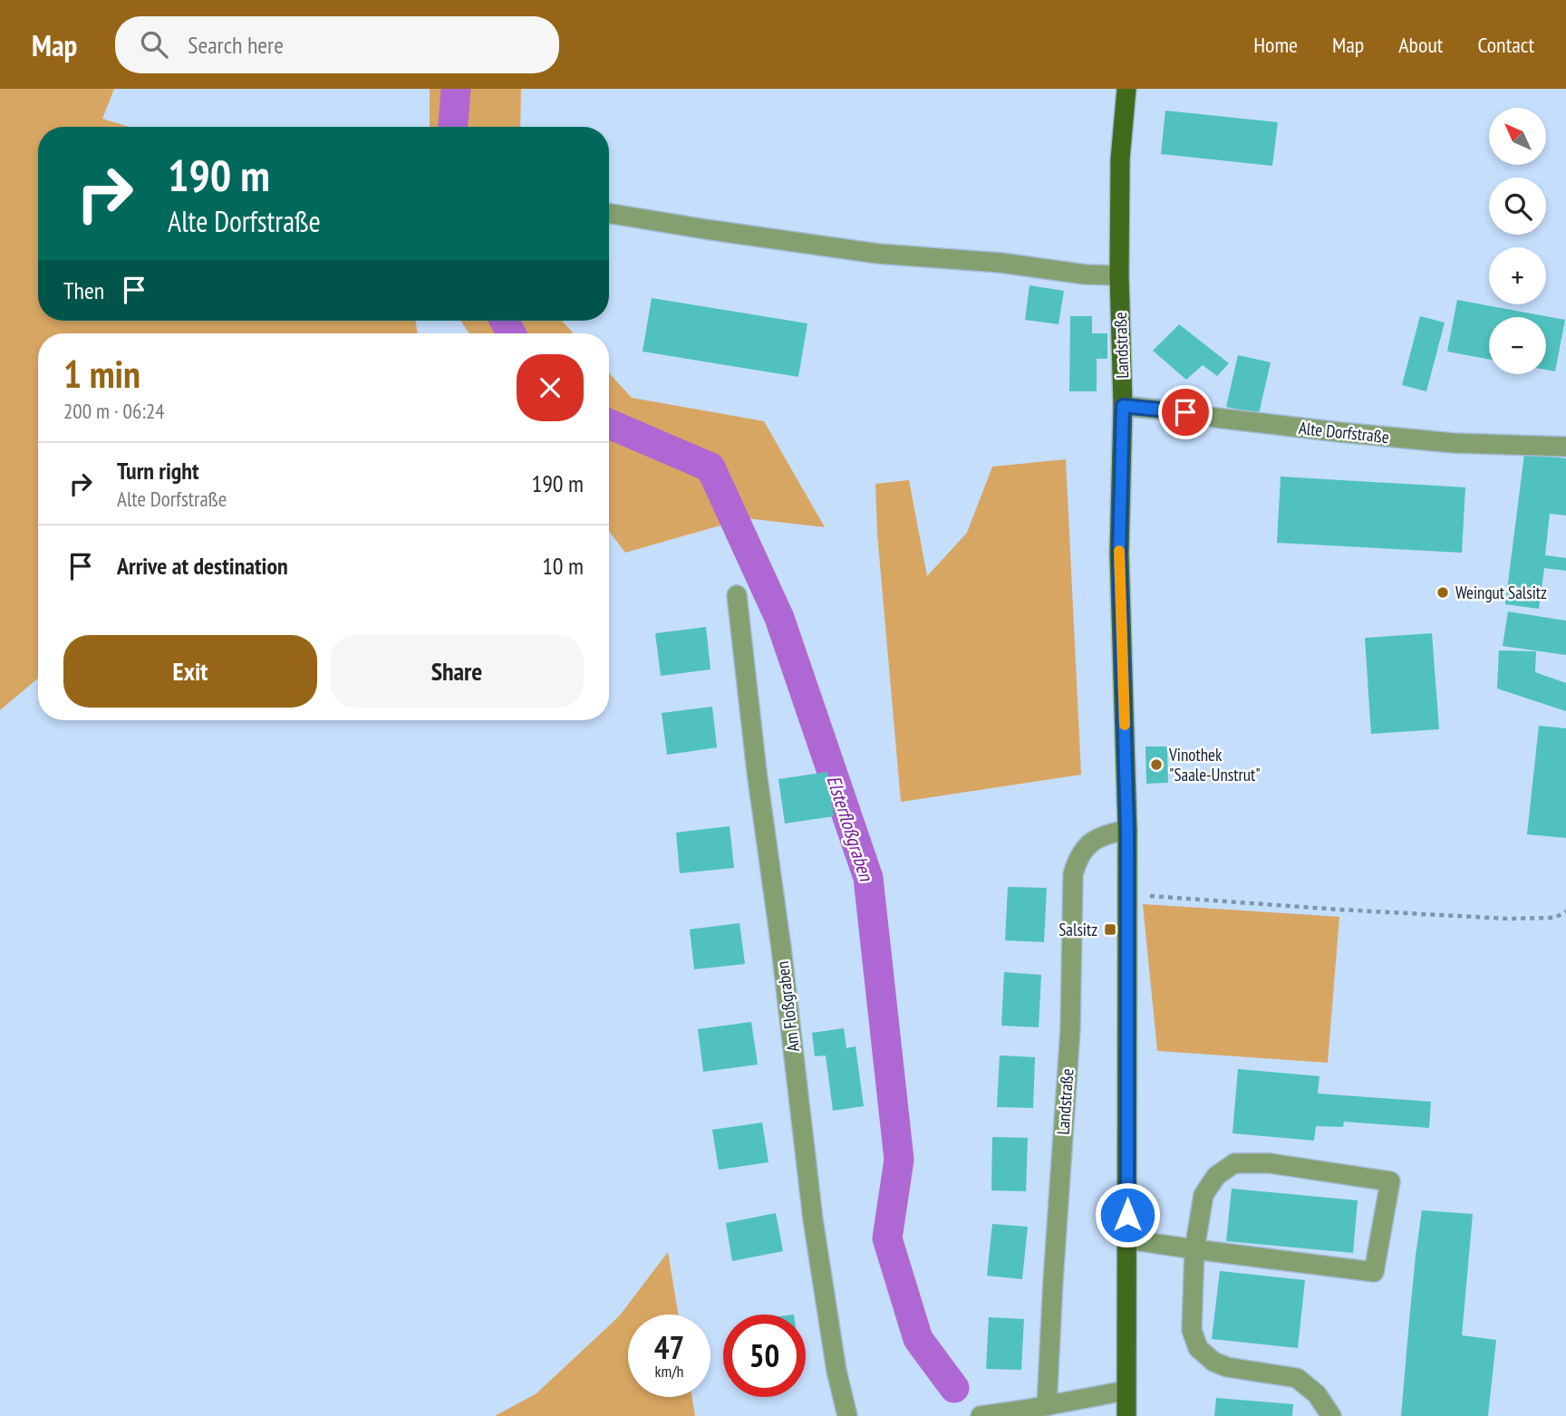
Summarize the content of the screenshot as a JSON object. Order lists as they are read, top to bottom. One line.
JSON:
{"streets":{"main road":["Landstraße"],"street":["Alte Dorfstraße","Am Floßgraben"]},"crossings":[["Landstraße","Alte Dorfstraße"]],"water":["Elsterfloßgraben"],"places":{"other":["Weingut Salsitz","Vinothek \"Saale-Unstrut\""],"transit":["Salsitz"]},"north":"top left","page":{"header":"Map","search":"Search here","nav":["Home","Map","About","Contact"],"map_buttons":["+","−"],"turn":["190 m","Alte Dorfstraße"],"then":"Then","heading":["1 min","200 m · 06:24"],"list":[{"name":"Turn right","note":"Alte Dorfstraße","value":"190 m"},{"name":"Arrive at destination","value":"10 m"}],"buttons":["Exit","Share"],"speed":"47 km/h","limit":"50"}}
